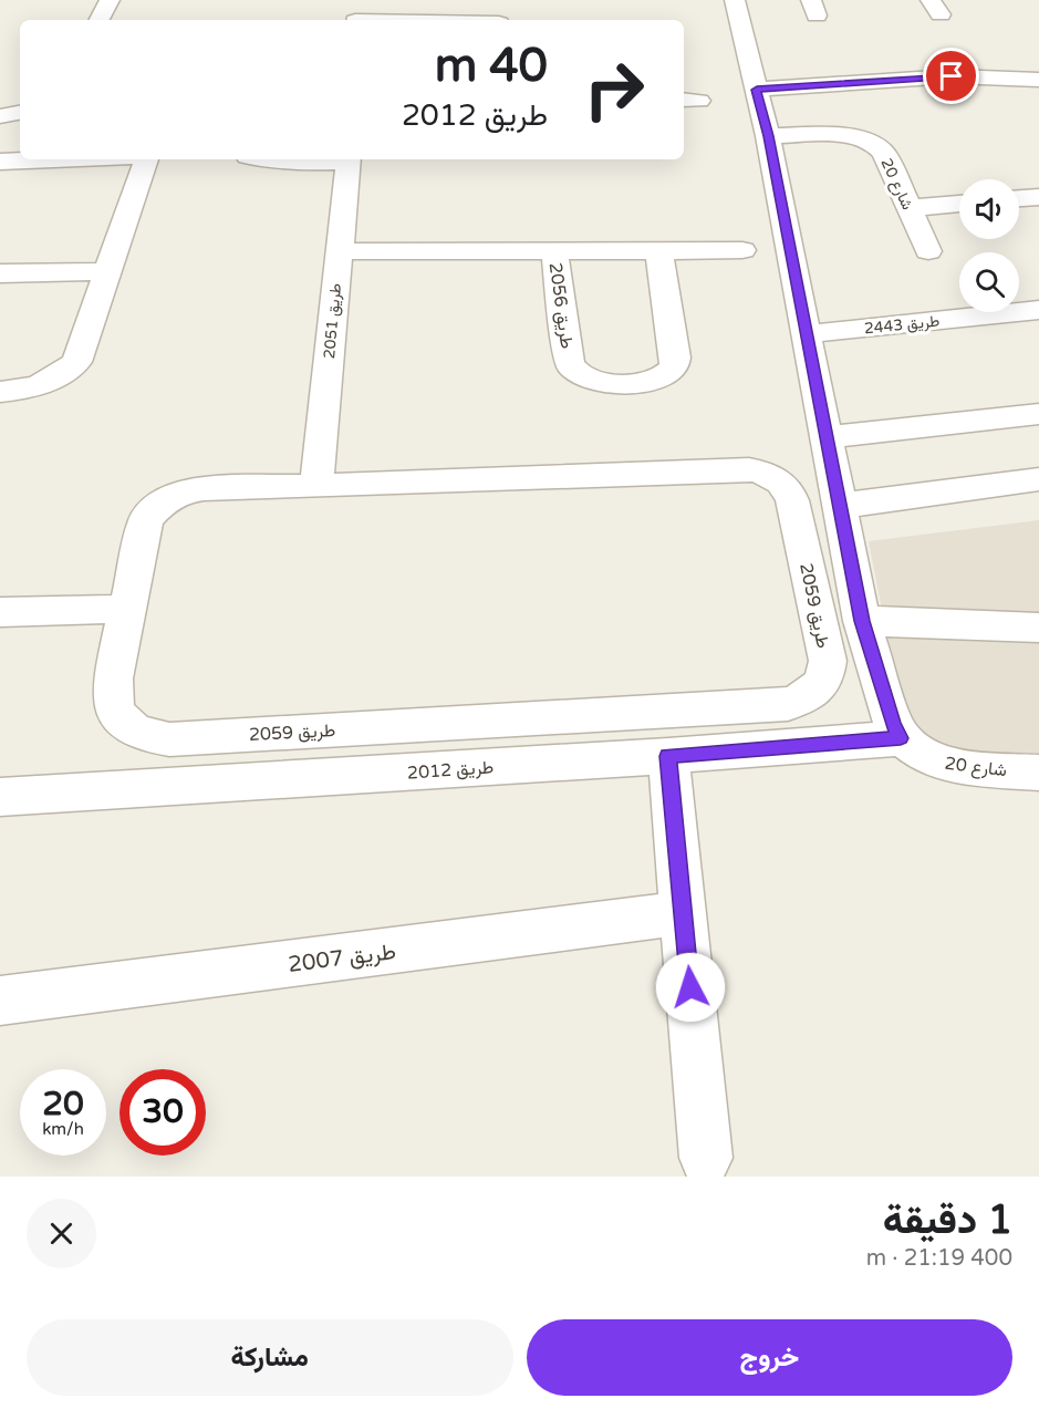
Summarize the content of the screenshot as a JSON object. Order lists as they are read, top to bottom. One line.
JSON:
{"streets":{"street":["شارع 20","طريق 2056","طريق 2051","طريق 2443","طريق 2059","طريق 2012","طريق 2007"]},"crossings":[["شارع 20","طريق 2012"],["طريق 2056","طريق 2051"],["طريق 2051","طريق 2059"]],"page":{"turn":["40 m","طريق 2012"],"speed":"20 km/h","limit":"30","heading":["1 دقيقة","400 m · 21:19"],"buttons":["خروج","مشاركة"]}}
